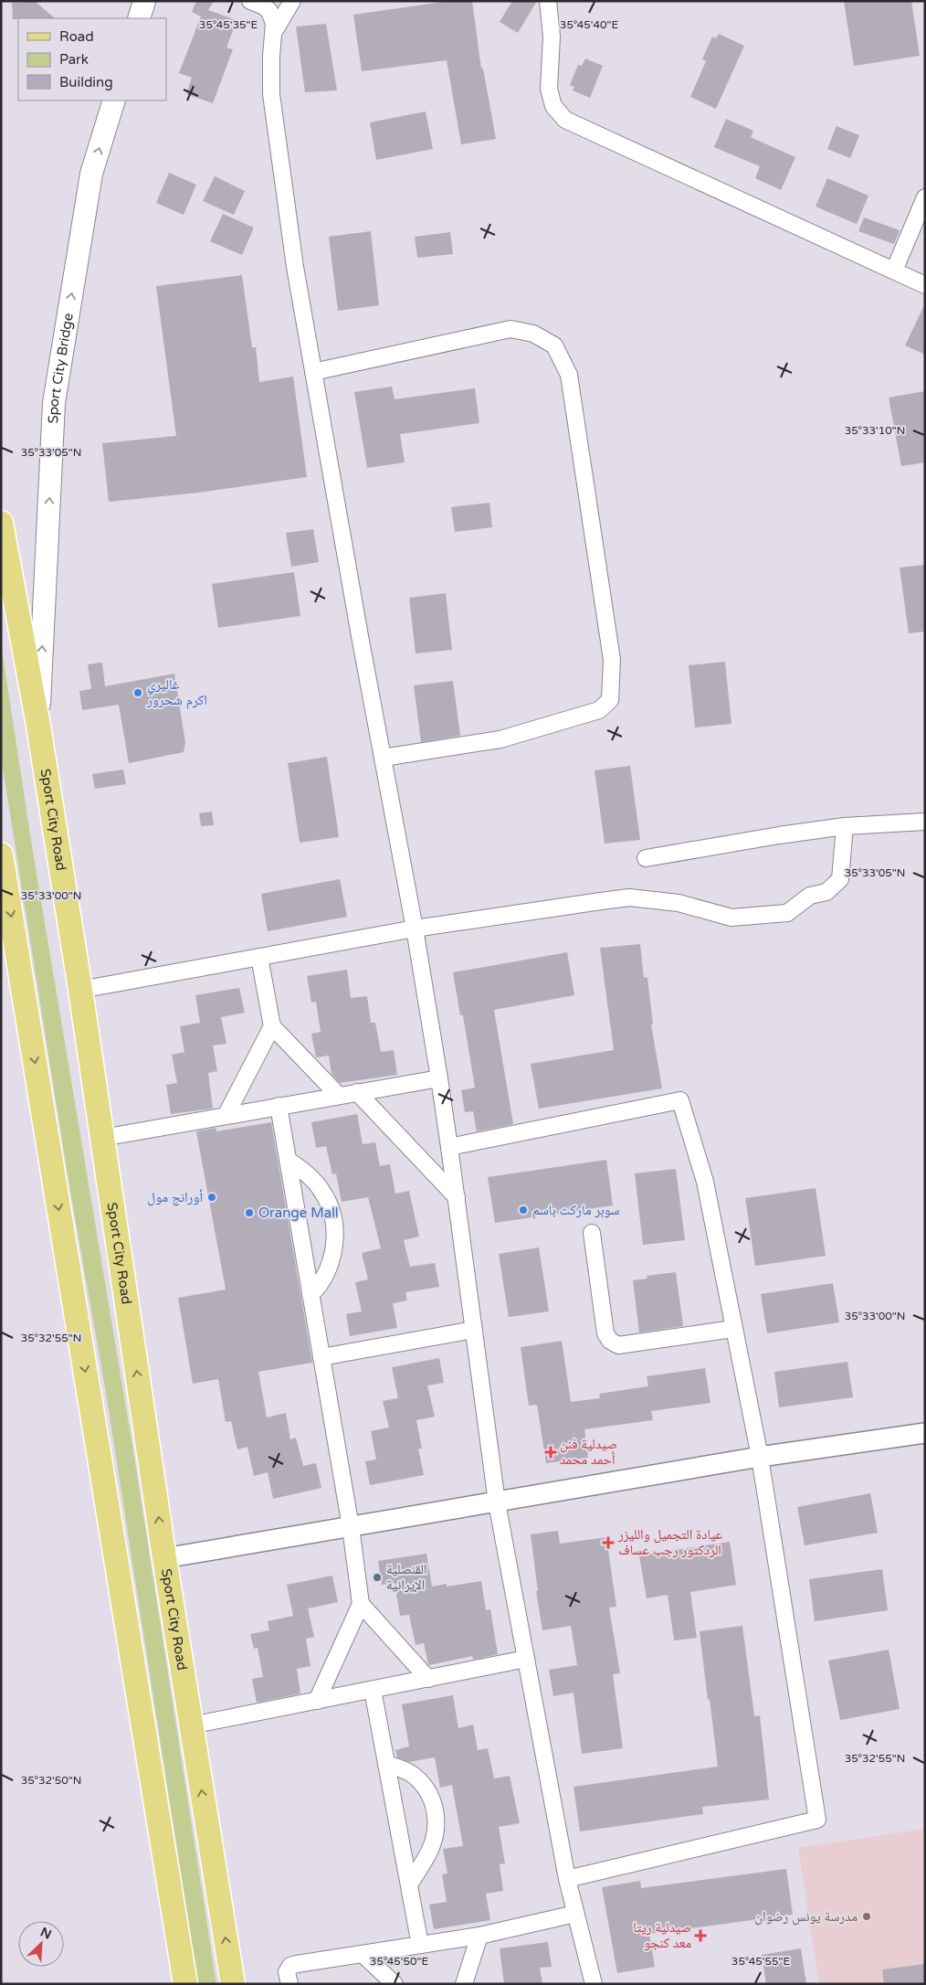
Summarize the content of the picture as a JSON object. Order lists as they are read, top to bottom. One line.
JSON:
{"streets":{"main road":["Sport City Bridge","Sport City Road"]},"crossings":[["Sport City Bridge","Sport City Road"]],"one_way":["Sport City Bridge"],"places":{"other":["غاليري اكرم شحرور","أورانج مول","سوبر ماركت باسم","Orange Mall","القنصلية الإيرانية","مدرسة يونس رضوان"],"health":["صيدلية فنن أحمد محمد","عيادة التجميل والليزر الردكتور رجب عساف","صيدلية ريتا معد كنجو"]},"legend":["Road","Park","Building"],"north":"top right","coordinates":["35°45'35\"E","35°45'40\"E","35°33'10\"N","35°33'05\"N","35°33'00\"N","35°32'55\"N","35°32'50\"N","35°45'50\"E","35°45'55\"E"]}
